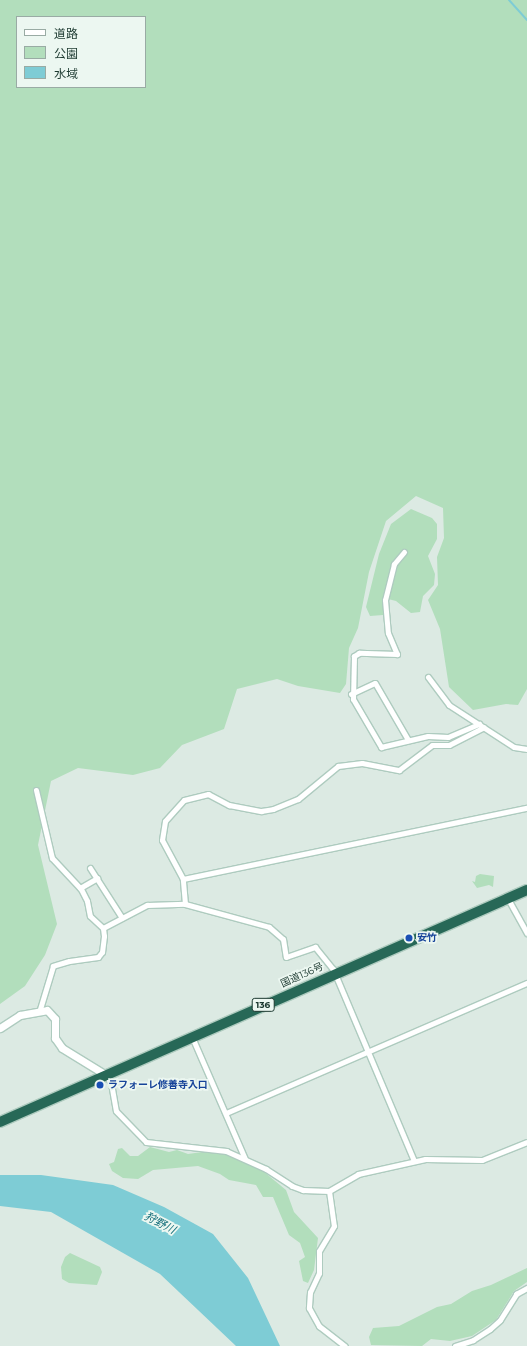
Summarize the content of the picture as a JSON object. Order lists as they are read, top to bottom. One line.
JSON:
{"streets":{"highway":["国道136号","136"]},"water":["狩野川"],"places":["安竹","ラフォーレ修善寺入口"],"legend":["道路","公園","水域"]}
